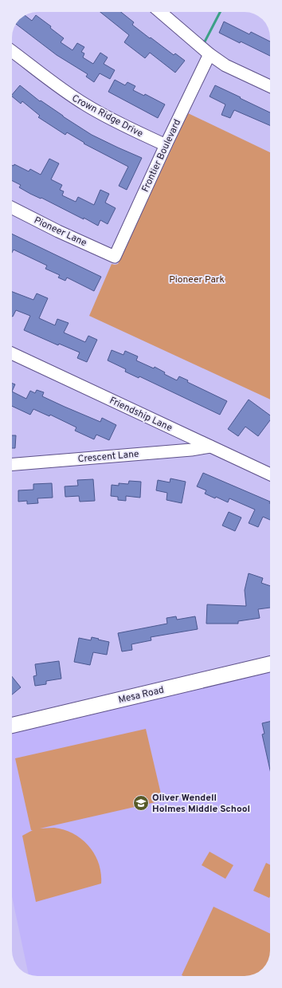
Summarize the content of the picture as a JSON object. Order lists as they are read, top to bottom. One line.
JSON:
{"streets":{"main road":["Mesa Road"],"street":["Crown Ridge Drive","Frontier Boulevard","Pioneer Lane","Friendship Lane","Crescent Lane"]},"crossings":[["Crown Ridge Drive","Frontier Boulevard"],["Frontier Boulevard","Pioneer Lane"],["Friendship Lane","Crescent Lane"]],"parks":["Pioneer Park"],"places":{"school or university":["Oliver Wendell Holmes Middle School"]}}
